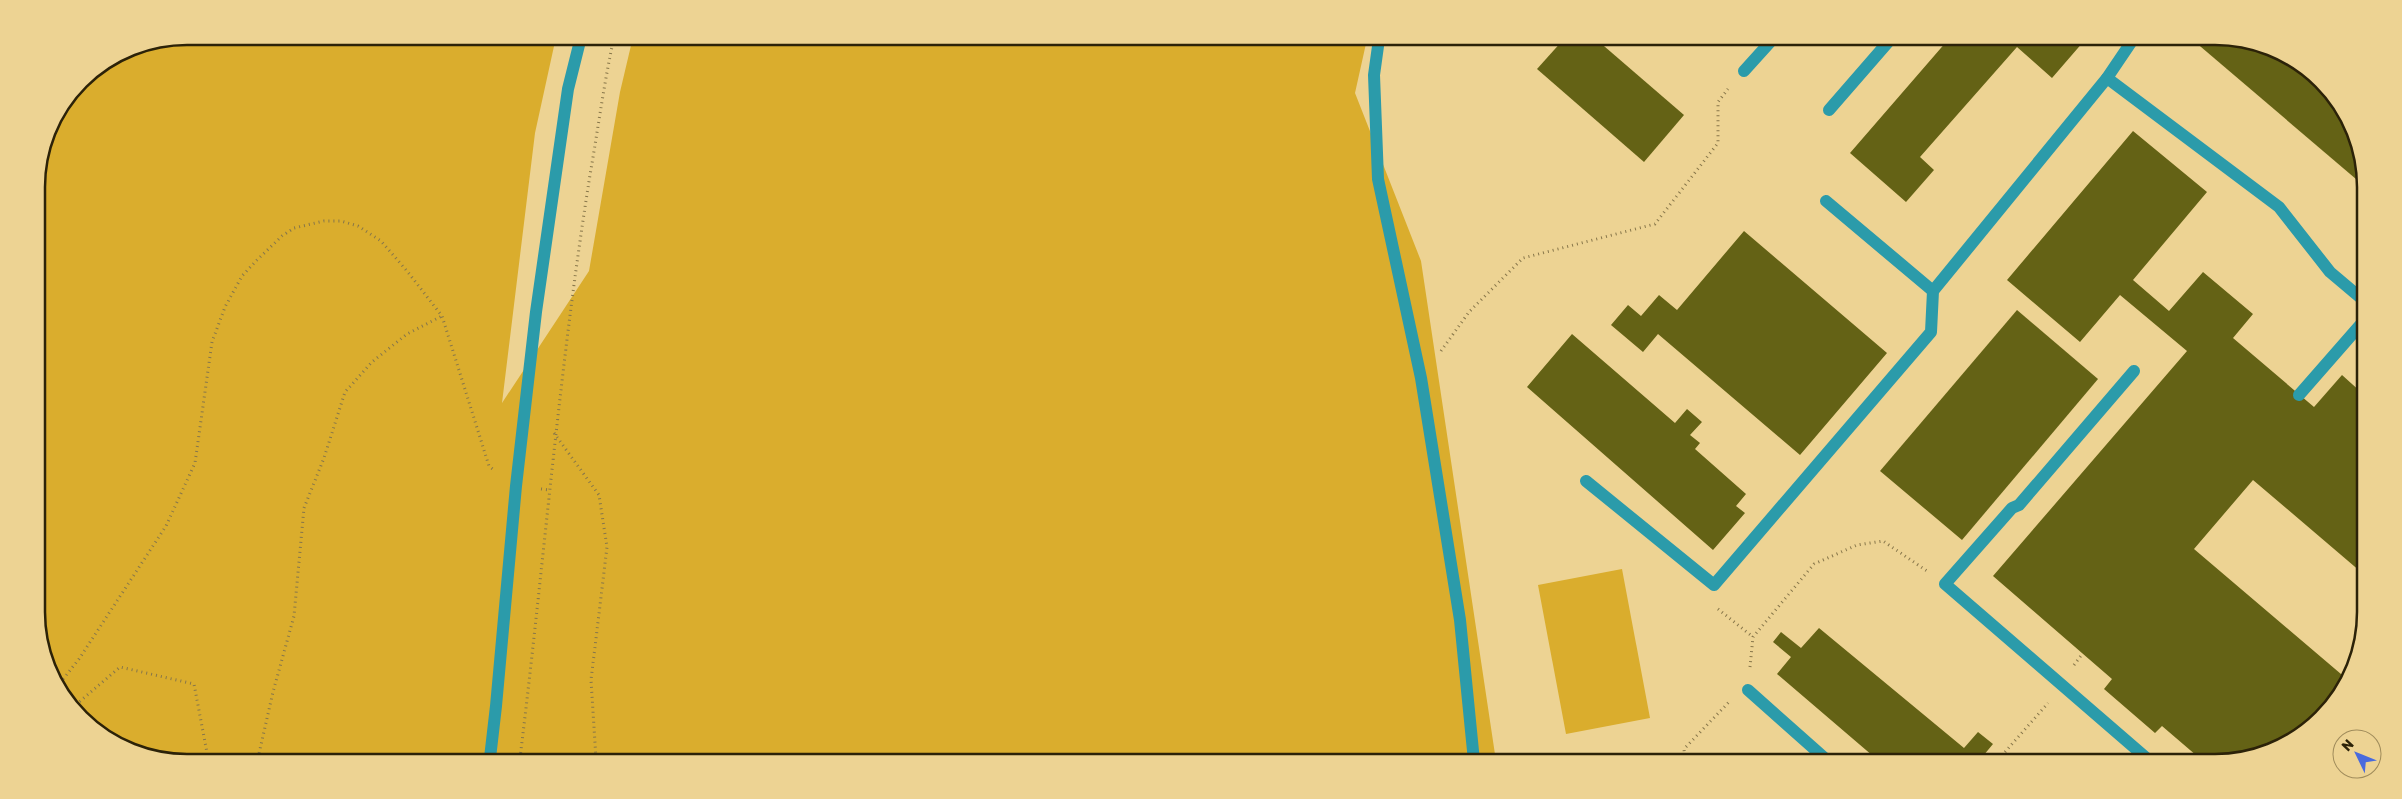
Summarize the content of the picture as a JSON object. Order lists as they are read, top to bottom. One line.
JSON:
{"north":"top left"}
